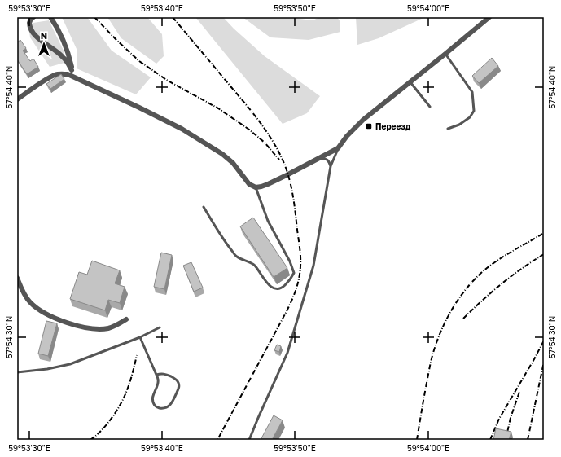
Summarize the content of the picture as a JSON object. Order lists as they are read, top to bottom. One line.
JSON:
{"places":{"transit":["Переезд"]},"north":"top","coordinates":["59°53'30\"E","59°53'40\"E","59°53'50\"E","59°54'00\"E","57°54'40\"N","57°54'30\"N"]}
